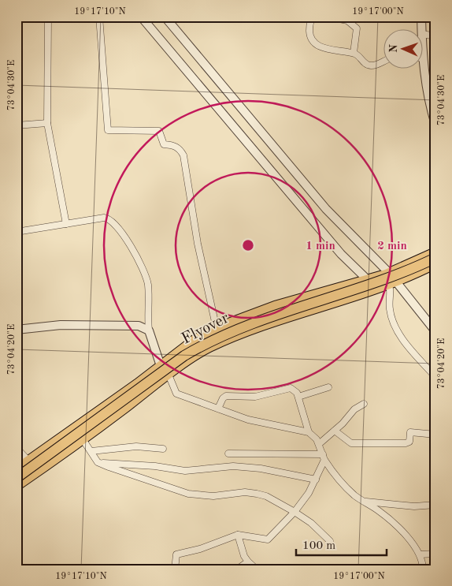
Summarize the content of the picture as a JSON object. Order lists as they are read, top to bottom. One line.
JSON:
{"streets":{"main road":["Flyover"]},"scale_bar":"100 m","north":"left","coordinates":["19°17'10\"N","19°17'00\"N","73°04'30\"E","73°04'20\"E"],"rings":["1 min","2 min"]}
